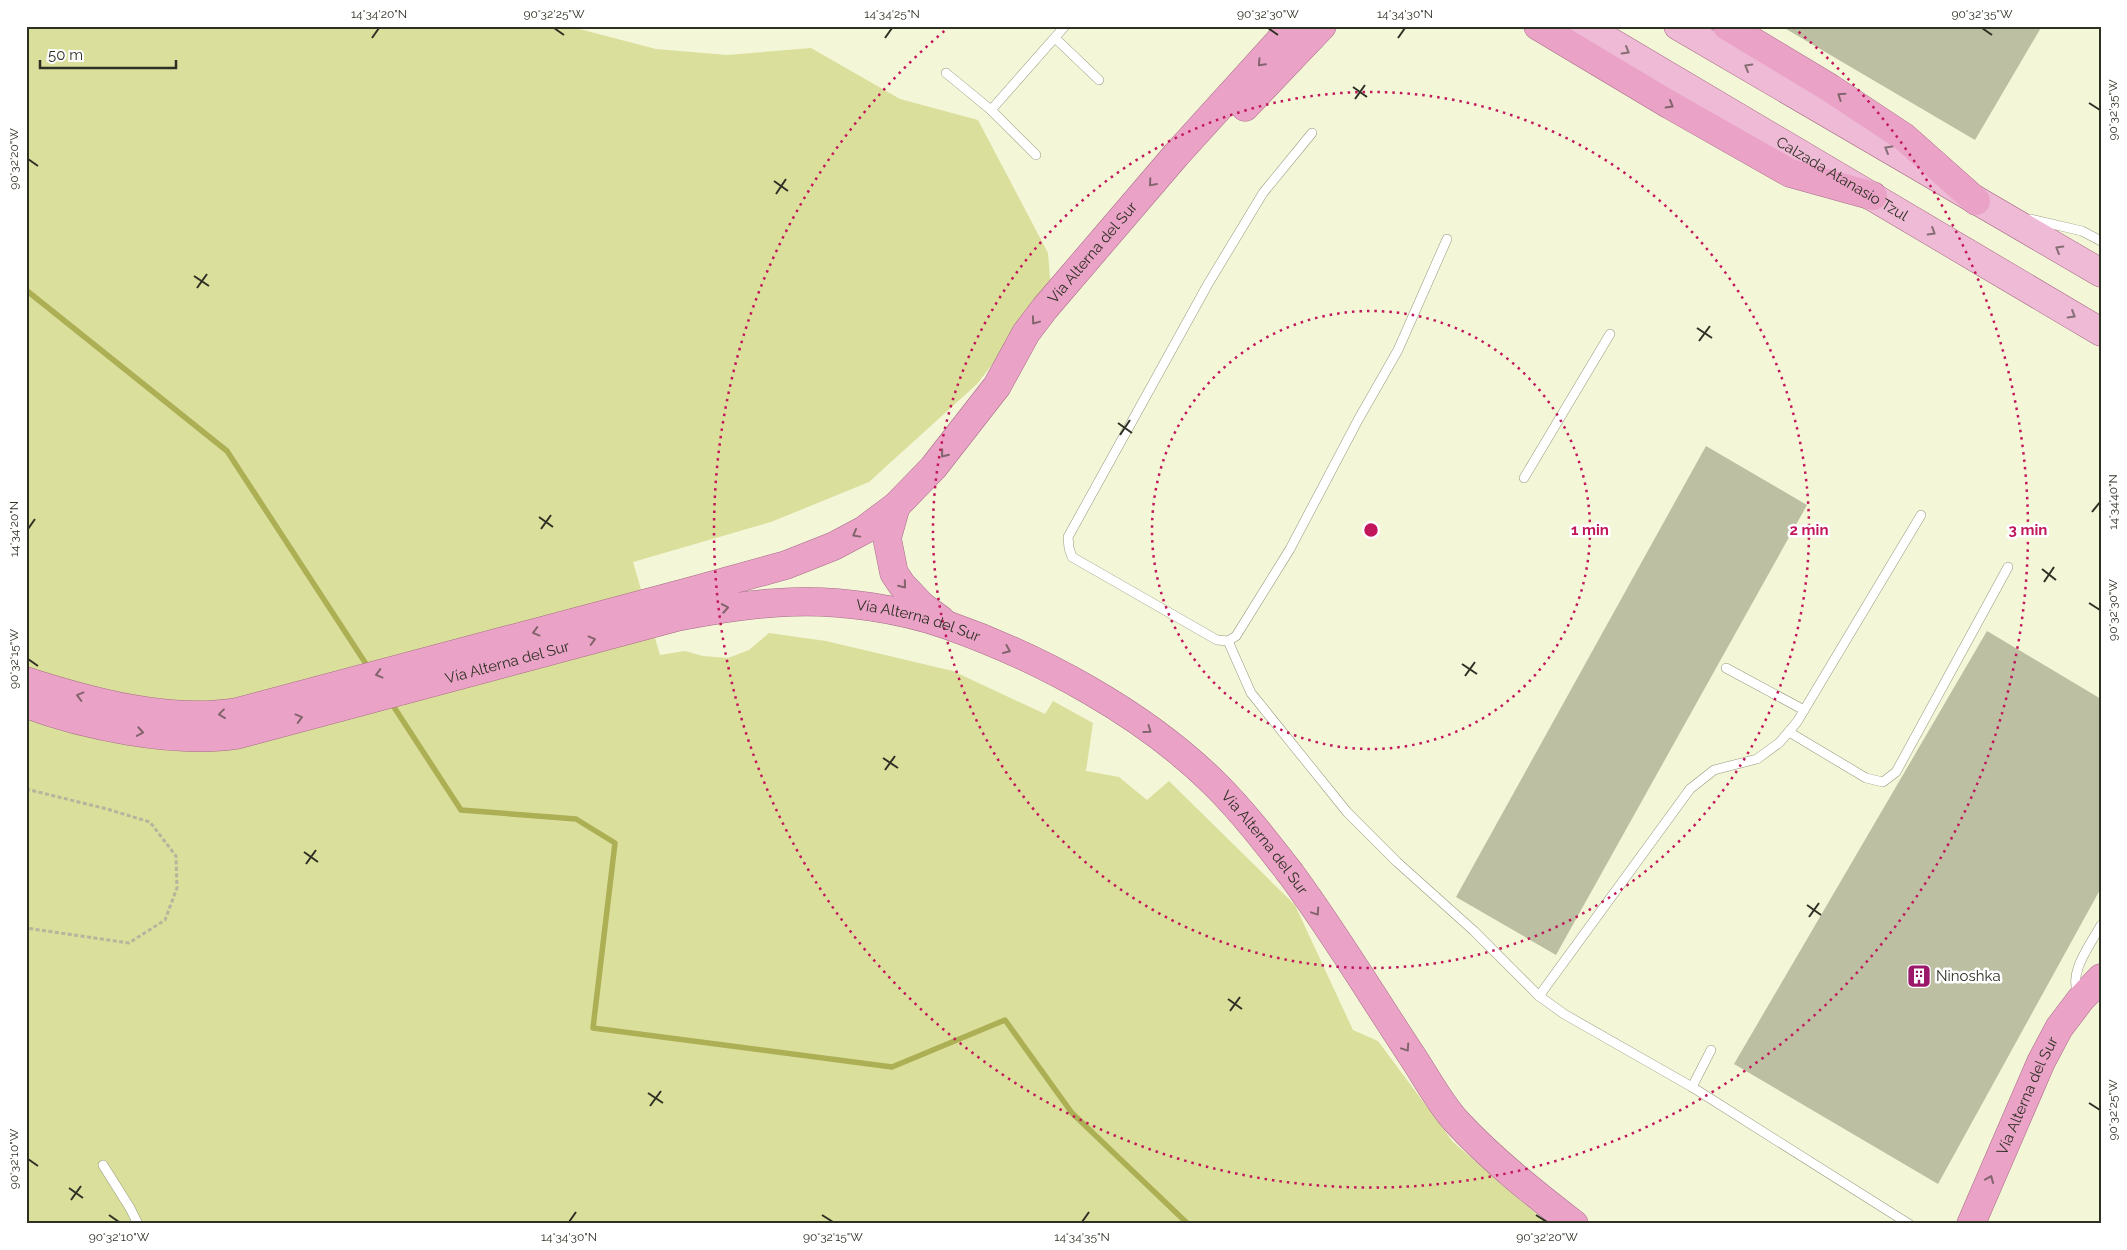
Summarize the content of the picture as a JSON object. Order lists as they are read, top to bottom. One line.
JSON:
{"streets":{"highway":["Vía Alterna del Sur"],"main road":["Calzada Atanasio Tzul"]},"places":{"building":["Ninoshka"]},"scale_bar":"50 m","coordinates":["14°34'20\"N","90°32'25\"W","14°34'25\"N","90°32'30\"W","14°34'30\"N","90°32'35\"W","90°32'20\"W","14°34'40\"N","90°32'15\"W","90°32'10\"W","14°34'35\"N"],"rings":["1 min","2 min","3 min"]}
